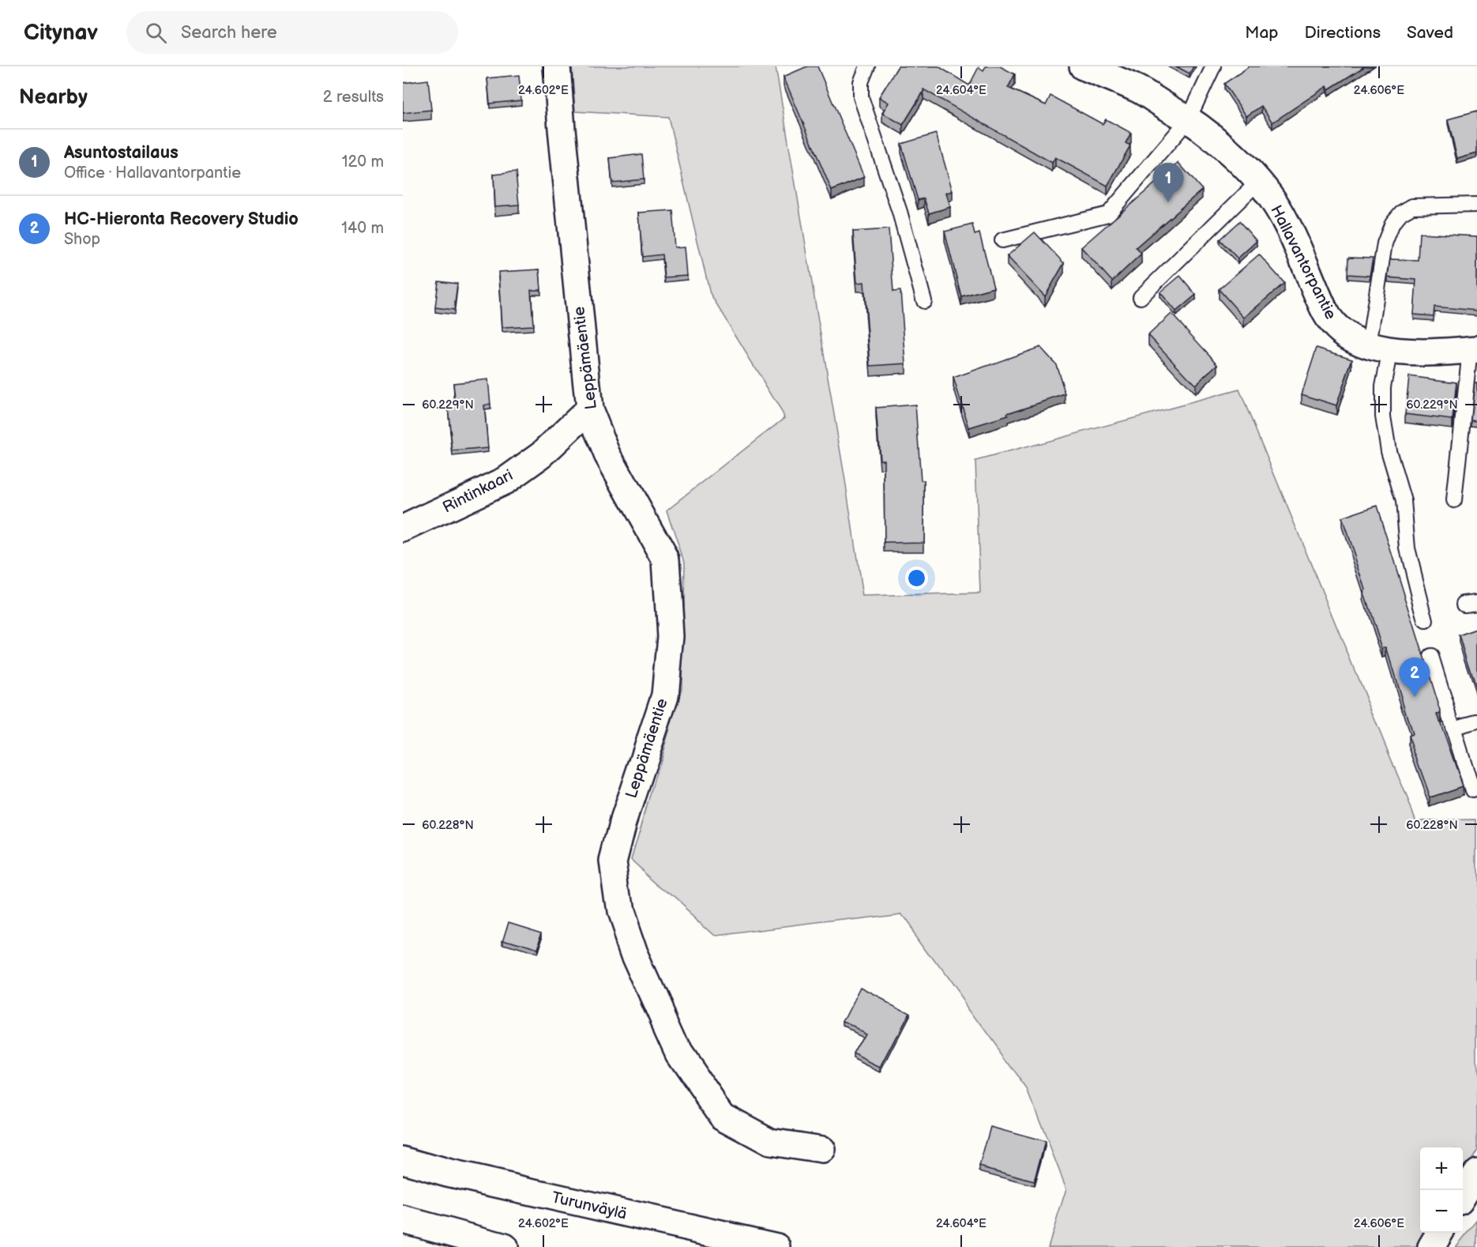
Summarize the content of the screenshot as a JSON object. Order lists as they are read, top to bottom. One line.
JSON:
{"streets":{"main road":["Hallavantorpantie","Leppämäentie","Rintinkaari","Turunväylä"]},"crossings":[["Leppämäentie","Rintinkaari"]],"page":{"header":"Citynav","search":"Search here","nav":["Map","Directions","Saved"],"heading":["Nearby","2 results"],"list":[{"mark":"1","name":"Asuntostailaus","note":"Office · Hallavantorpantie","value":"120 m"},{"mark":"2","name":"HC-Hieronta Recovery Studio","note":"Shop","value":"140 m"}],"pins":["1","2"],"map_buttons":["+","−"]},"coordinates":["24.602°E","24.604°E","24.606°E","60.229°N","60.228°N"]}
